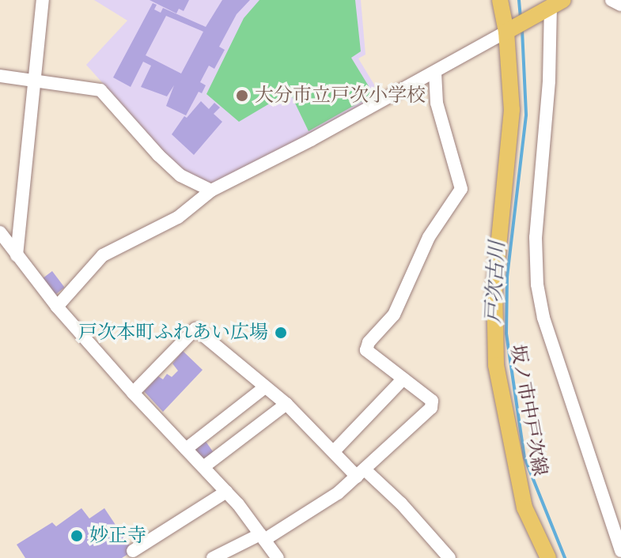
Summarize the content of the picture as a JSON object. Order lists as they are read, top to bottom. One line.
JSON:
{"streets":{"main road":["坂ノ市中戸次線"]},"water":["戸次古川"],"places":["大分市立戸次小学校","戸次本町ふれあい広場","妙正寺"]}
